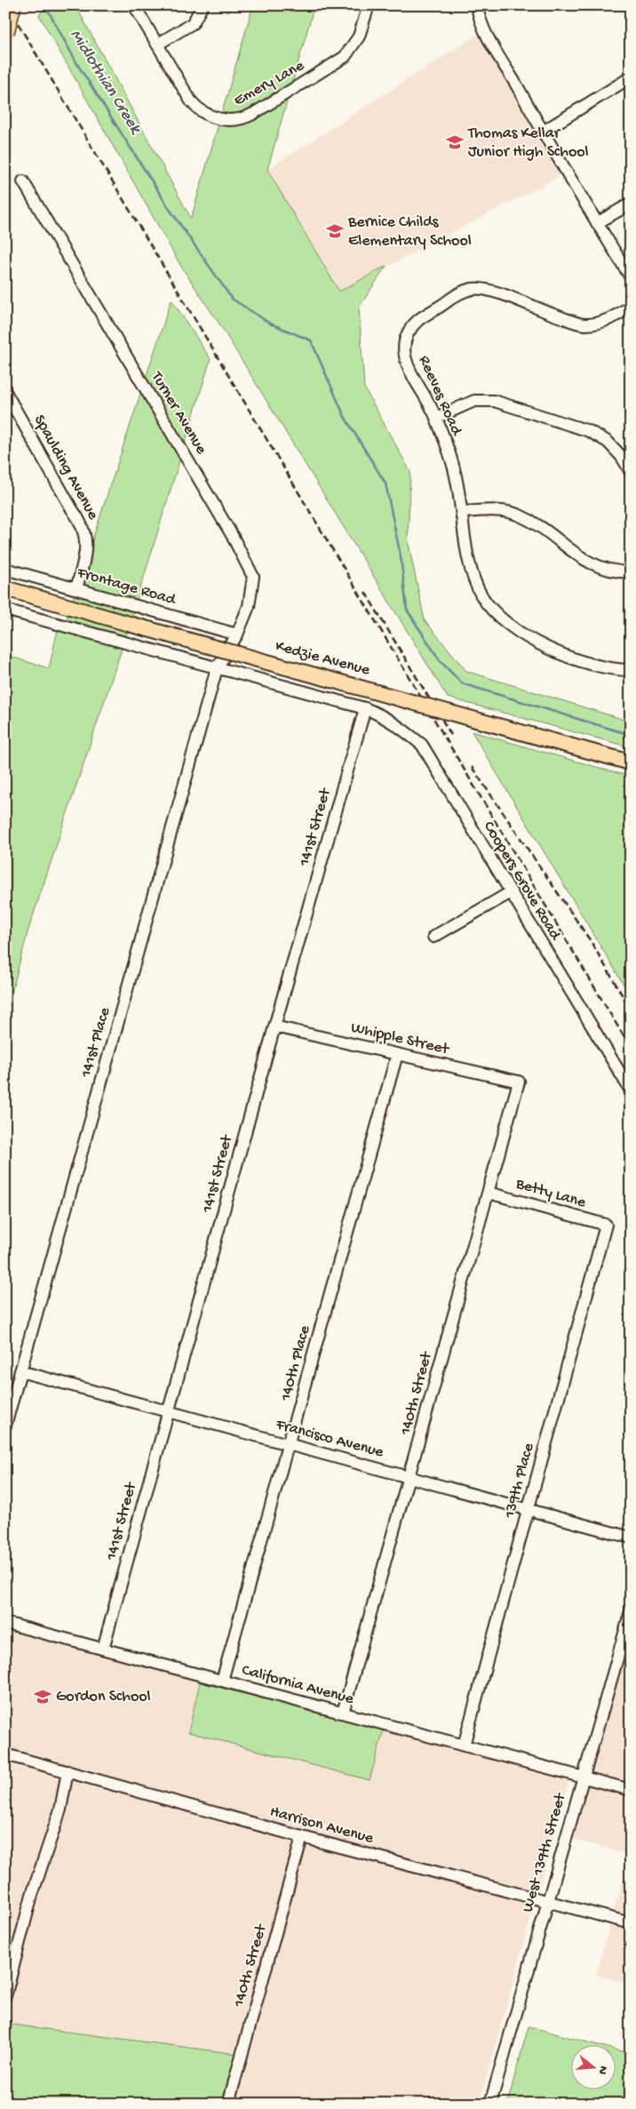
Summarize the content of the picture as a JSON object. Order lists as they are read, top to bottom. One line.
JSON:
{"streets":{"main road":["Kedzie Avenue"],"street":["Emery Lane","Reeves Road","Turner Avenue","Spaulding Avenue","Frontage Road","141st Street","Coopers Grove Road","Whipple Street","141st Place","Betty Lane","140th Place","140th Street","Francisco Avenue","139th Place","California Avenue","Harrison Avenue","West 139th Street"]},"crossings":[["Turner Avenue","Frontage Road"],["Turner Avenue","Coopers Grove Road"],["Turner Avenue","141st Place"],["Spaulding Avenue","Frontage Road"],["141st Street","Coopers Grove Road"],["141st Street","Whipple Street"],["141st Street","Francisco Avenue"],["141st Street","California Avenue"],["Coopers Grove Road","141st Place"],["Whipple Street","140th Place"],["Whipple Street","140th Street"],["141st Place","Francisco Avenue"],["Betty Lane","140th Street"],["Betty Lane","139th Place"],["140th Place","Francisco Avenue"],["140th Place","California Avenue"],["140th Street","Francisco Avenue"],["140th Street","California Avenue"],["140th Street","Harrison Avenue"],["Francisco Avenue","139th Place"],["139th Place","California Avenue"],["California Avenue","West 139th Street"],["Harrison Avenue","West 139th Street"]],"water":["Midlothian Creek"],"places":{"school or university":["Thomas Kellar Junior High School","Bernice Childs Elementary School","Gordon School"]},"north":"right"}
